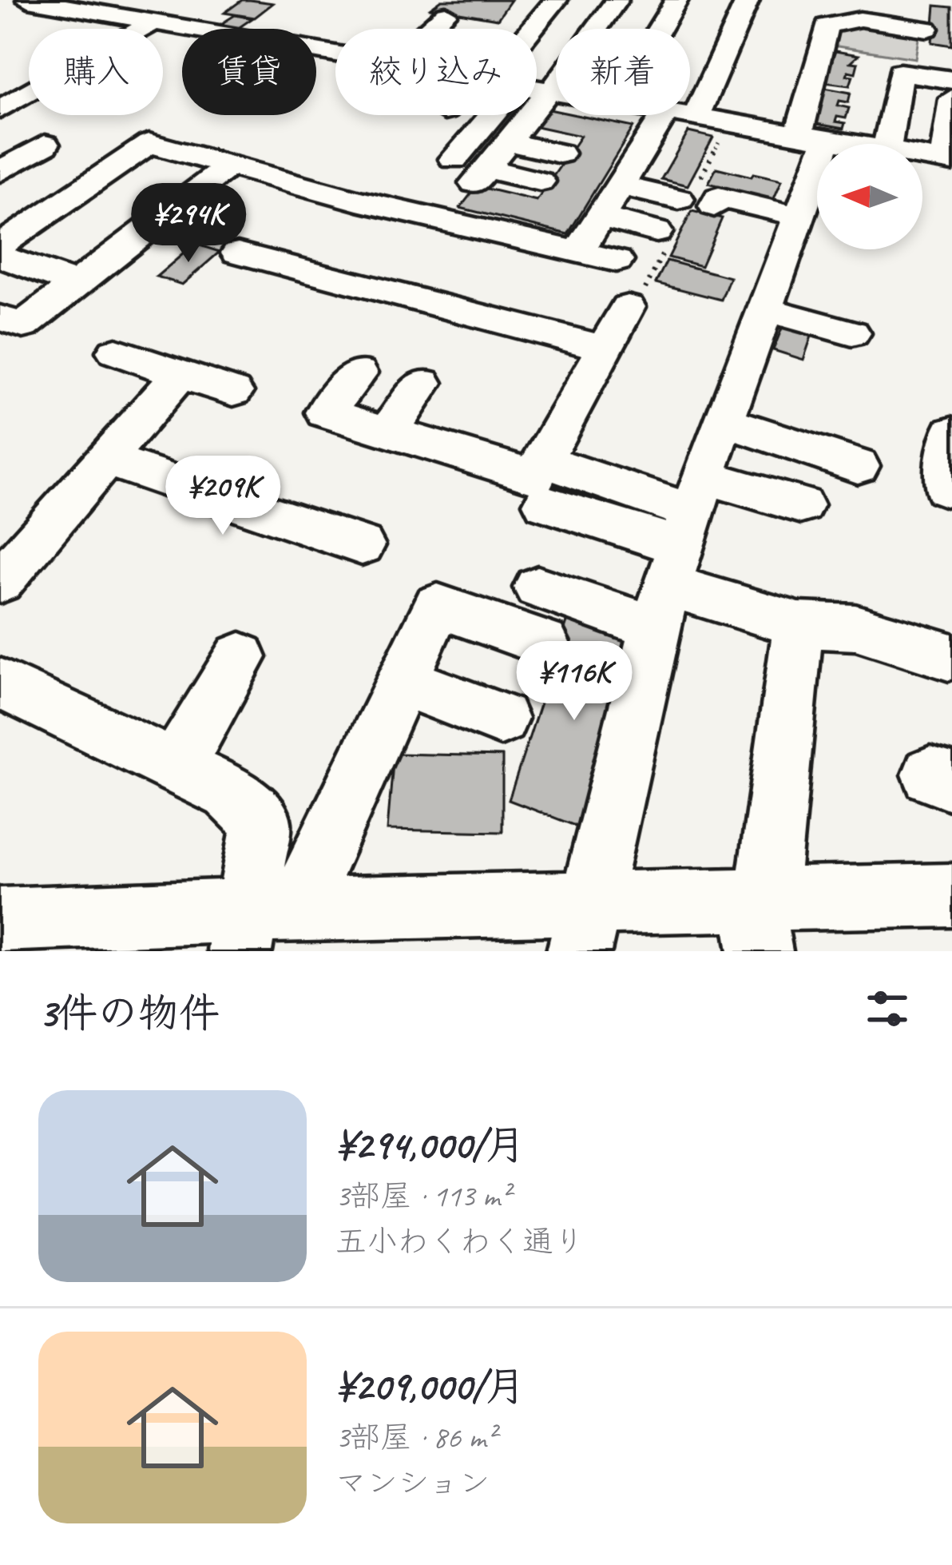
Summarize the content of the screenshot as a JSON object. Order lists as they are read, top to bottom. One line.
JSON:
{"north":"left","page":{"chip":["購入","賃貸","絞り込み","新着"],"price":["¥294K","¥209K","¥116K"],"heading":"3件の物件","list":[{"name":"¥294,000/月","note":"3部屋 · 113 m² · 五小わくわく通り"},{"name":"¥209,000/月","note":"3部屋 · 86 m² · マンション"}]}}
